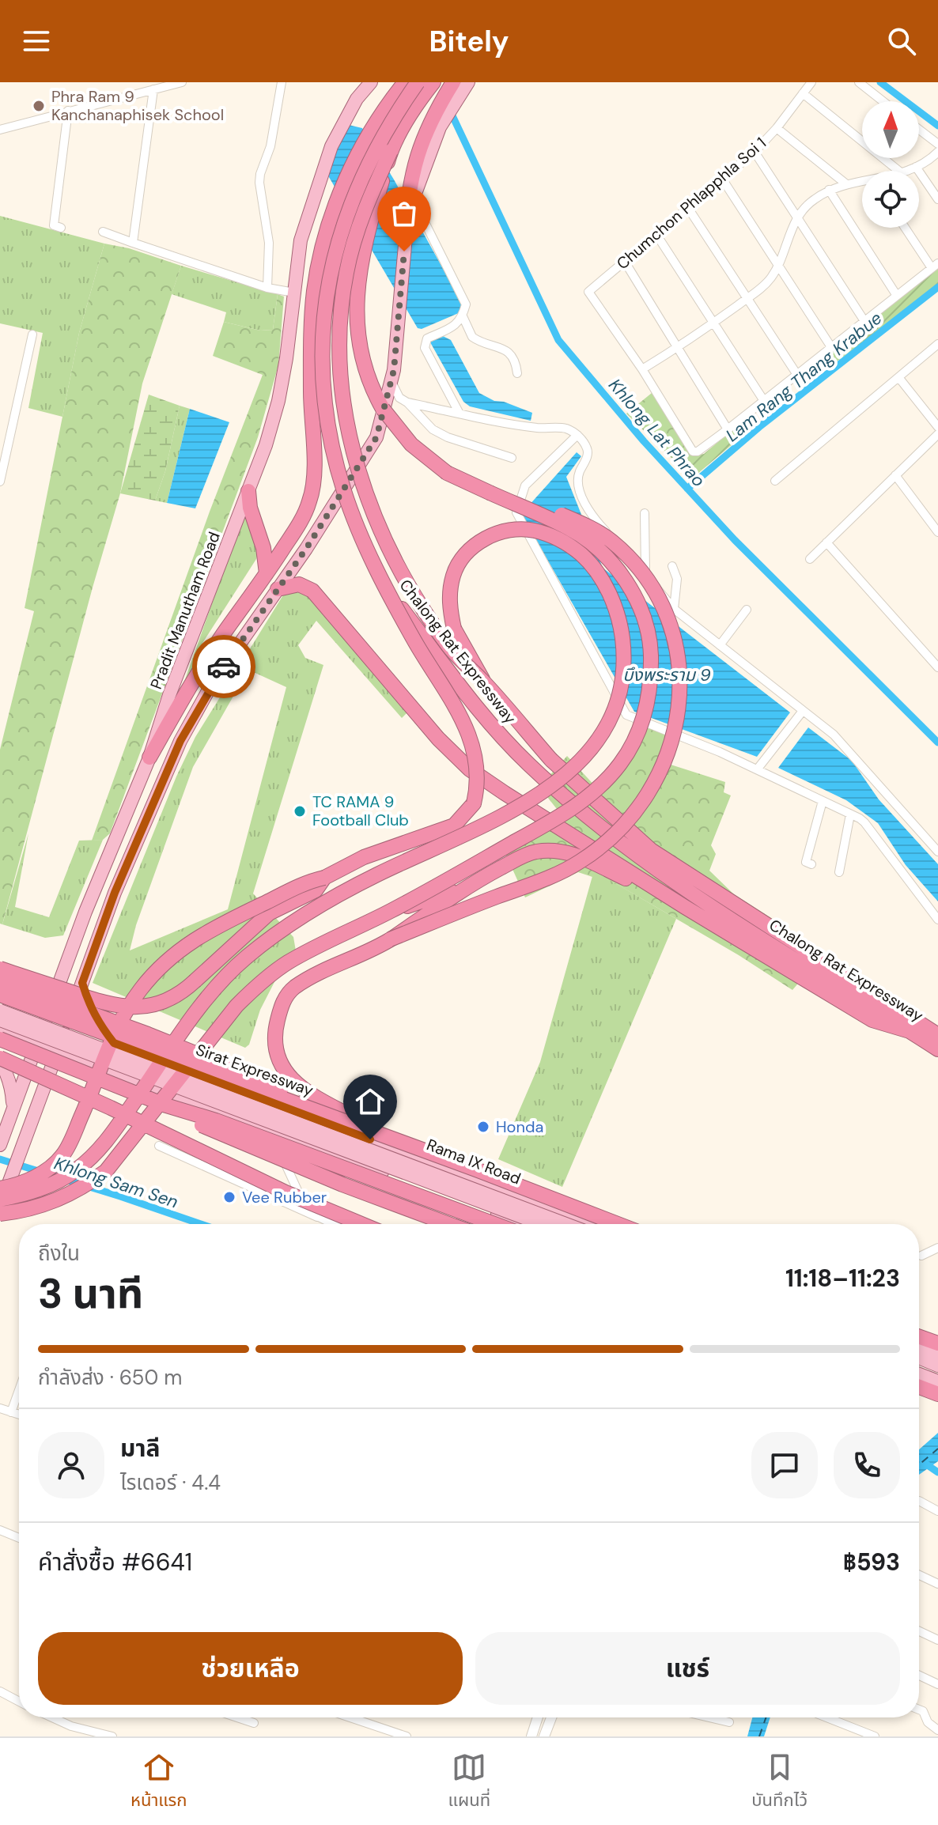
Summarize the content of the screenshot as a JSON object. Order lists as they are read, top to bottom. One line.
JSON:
{"streets":{"highway":["Chalong Rat Expressway","Sirat Expressway"],"main road":["Pradit Manutham Road","Rama IX Road"],"street":["Chumchon Phlapphla Soi 1"]},"crossings":[["Pradit Manutham Road","Rama IX Road"]],"water":["Lam Rang Thang Krabue","Khlong Lat Phrao","บึงพระราม 9","Khlong Sam Sen"],"places":["Phra Ram 9 Kanchanaphisek School","TC RAMA 9 Football Club","Honda","Vee Rubber"],"north":"top","page":{"header":"Bitely","heading":["3 นาที","ถึงใน","11:18–11:23"],"panel":["มาลี","ไรเดอร์ · 4.4","คำสั่งซื้อ #6641","฿593"],"bar":"กำลังส่ง · 650 m","buttons":["ช่วยเหลือ","แชร์"],"tabs":["หน้าแรก","แผนที่","บันทึกไว้"]}}
